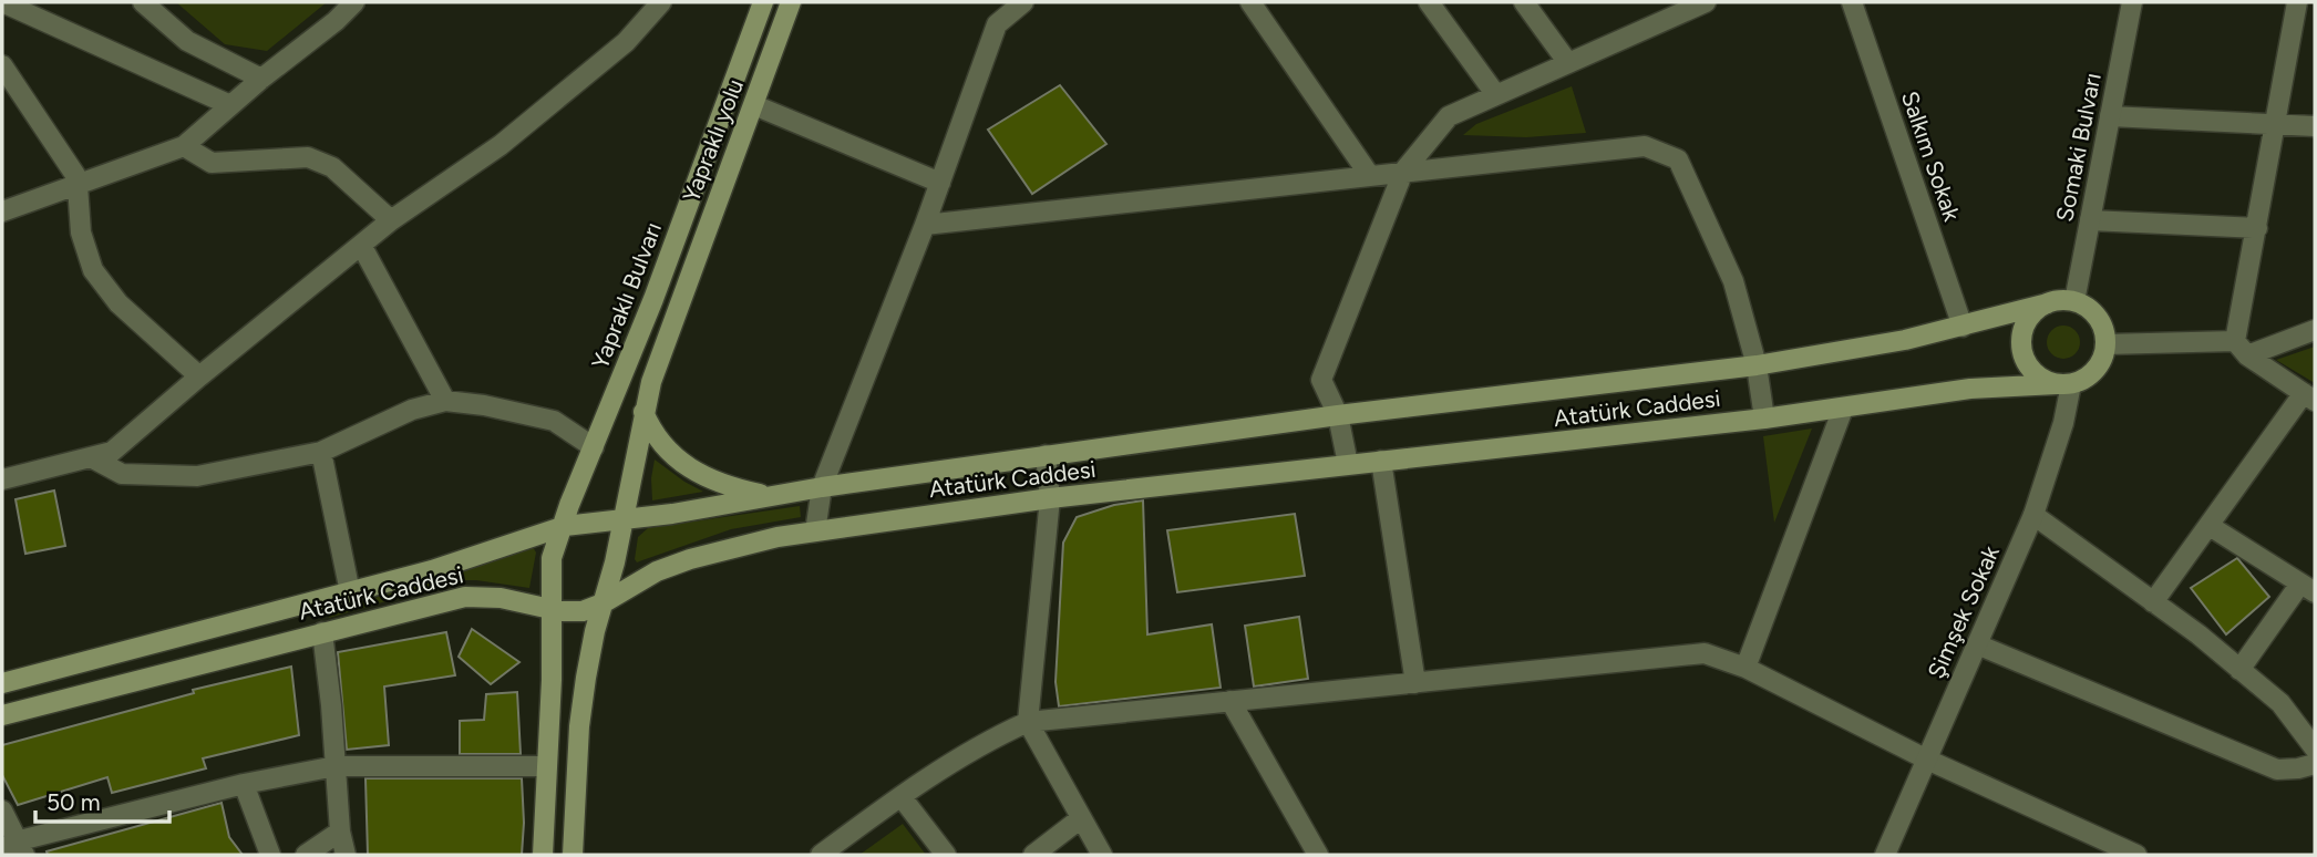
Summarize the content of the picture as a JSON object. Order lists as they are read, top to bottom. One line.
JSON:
{"streets":{"main road":["Yapraklı yolu","Yapraklı Bulvarı","Atatürk Caddesi"],"street":["Somaki Bulvarı","Salkım Sokak","Şimşek Sokak"]},"crossings":[["Yapraklı yolu","Atatürk Caddesi"],["Somaki Bulvarı","Atatürk Caddesi"],["Somaki Bulvarı","Şimşek Sokak"],["Salkım Sokak","Atatürk Caddesi"],["Yapraklı Bulvarı","Atatürk Caddesi"],["Atatürk Caddesi","Şimşek Sokak"]],"scale_bar":"50 m"}
